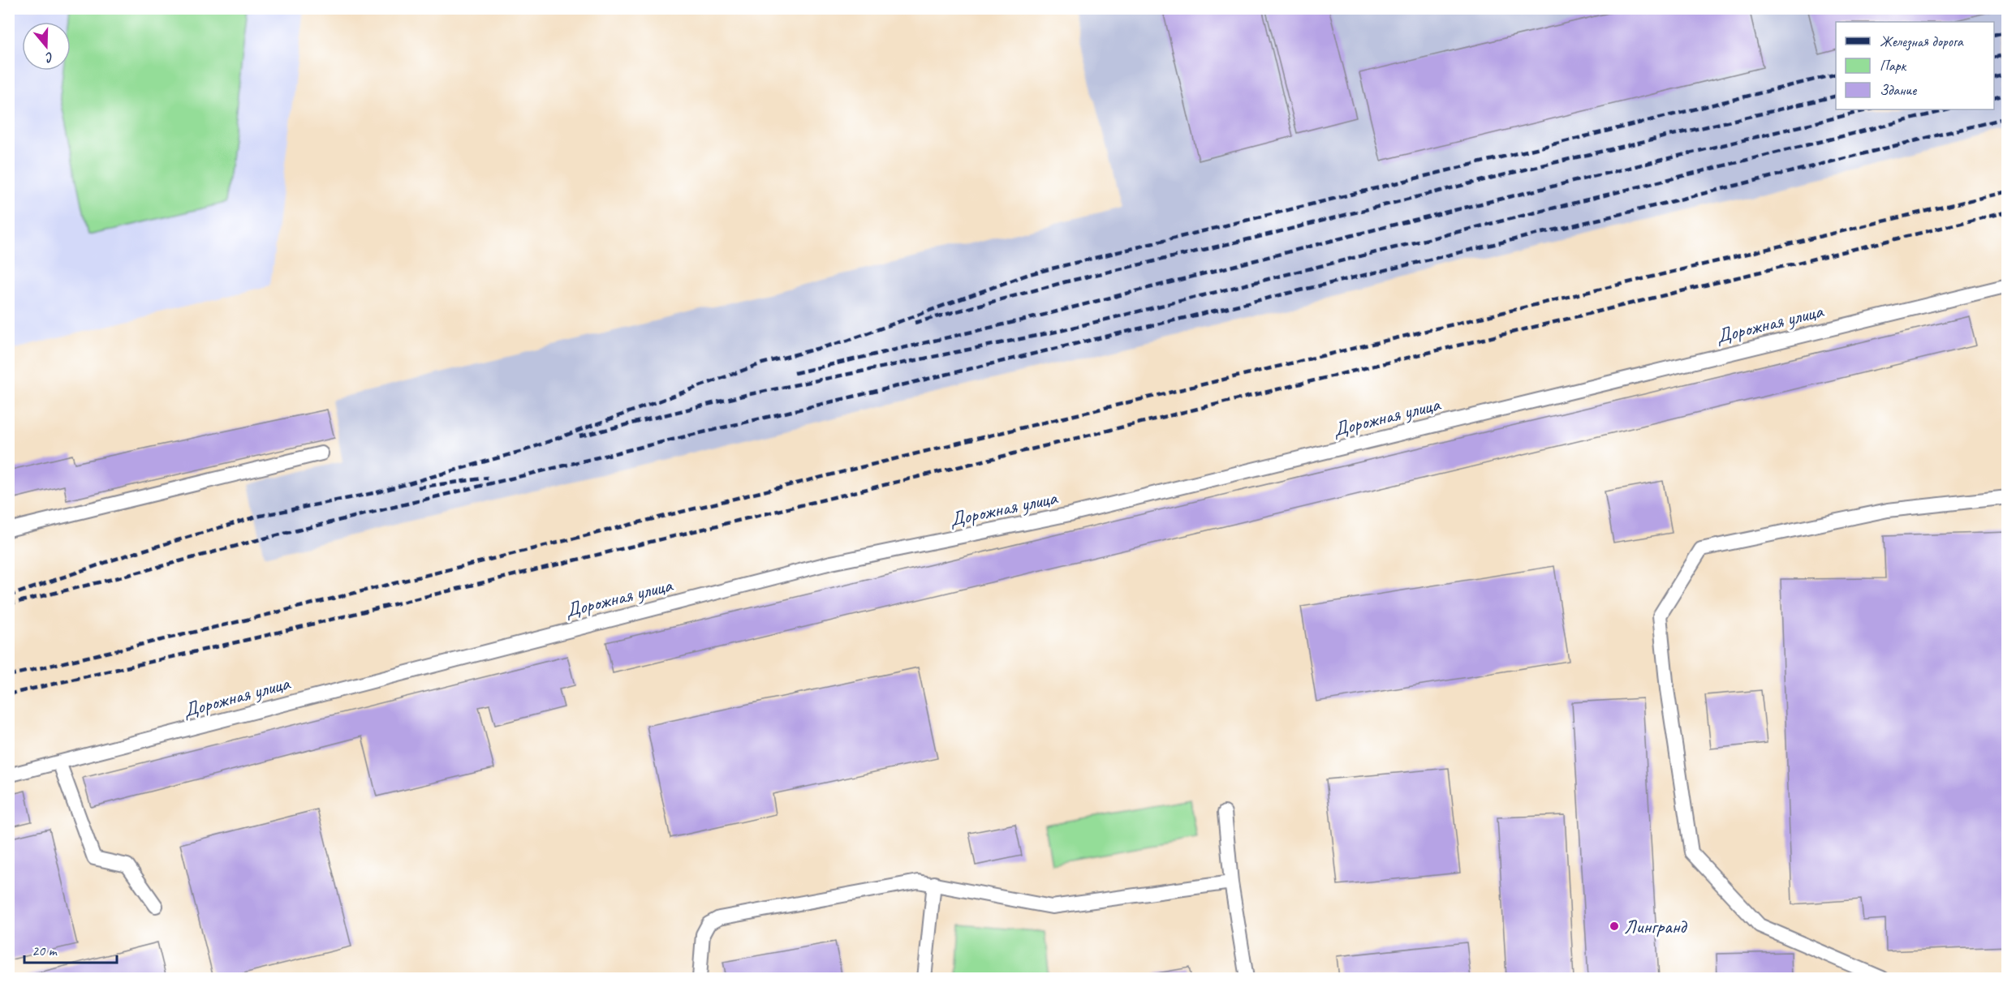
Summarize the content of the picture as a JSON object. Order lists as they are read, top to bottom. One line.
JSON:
{"streets":{"lane":["Дорожная улица"]},"places":["Лингранд"],"legend":["Железная дорога","Парк","Здание"],"scale_bar":"20 m","north":"bottom"}
